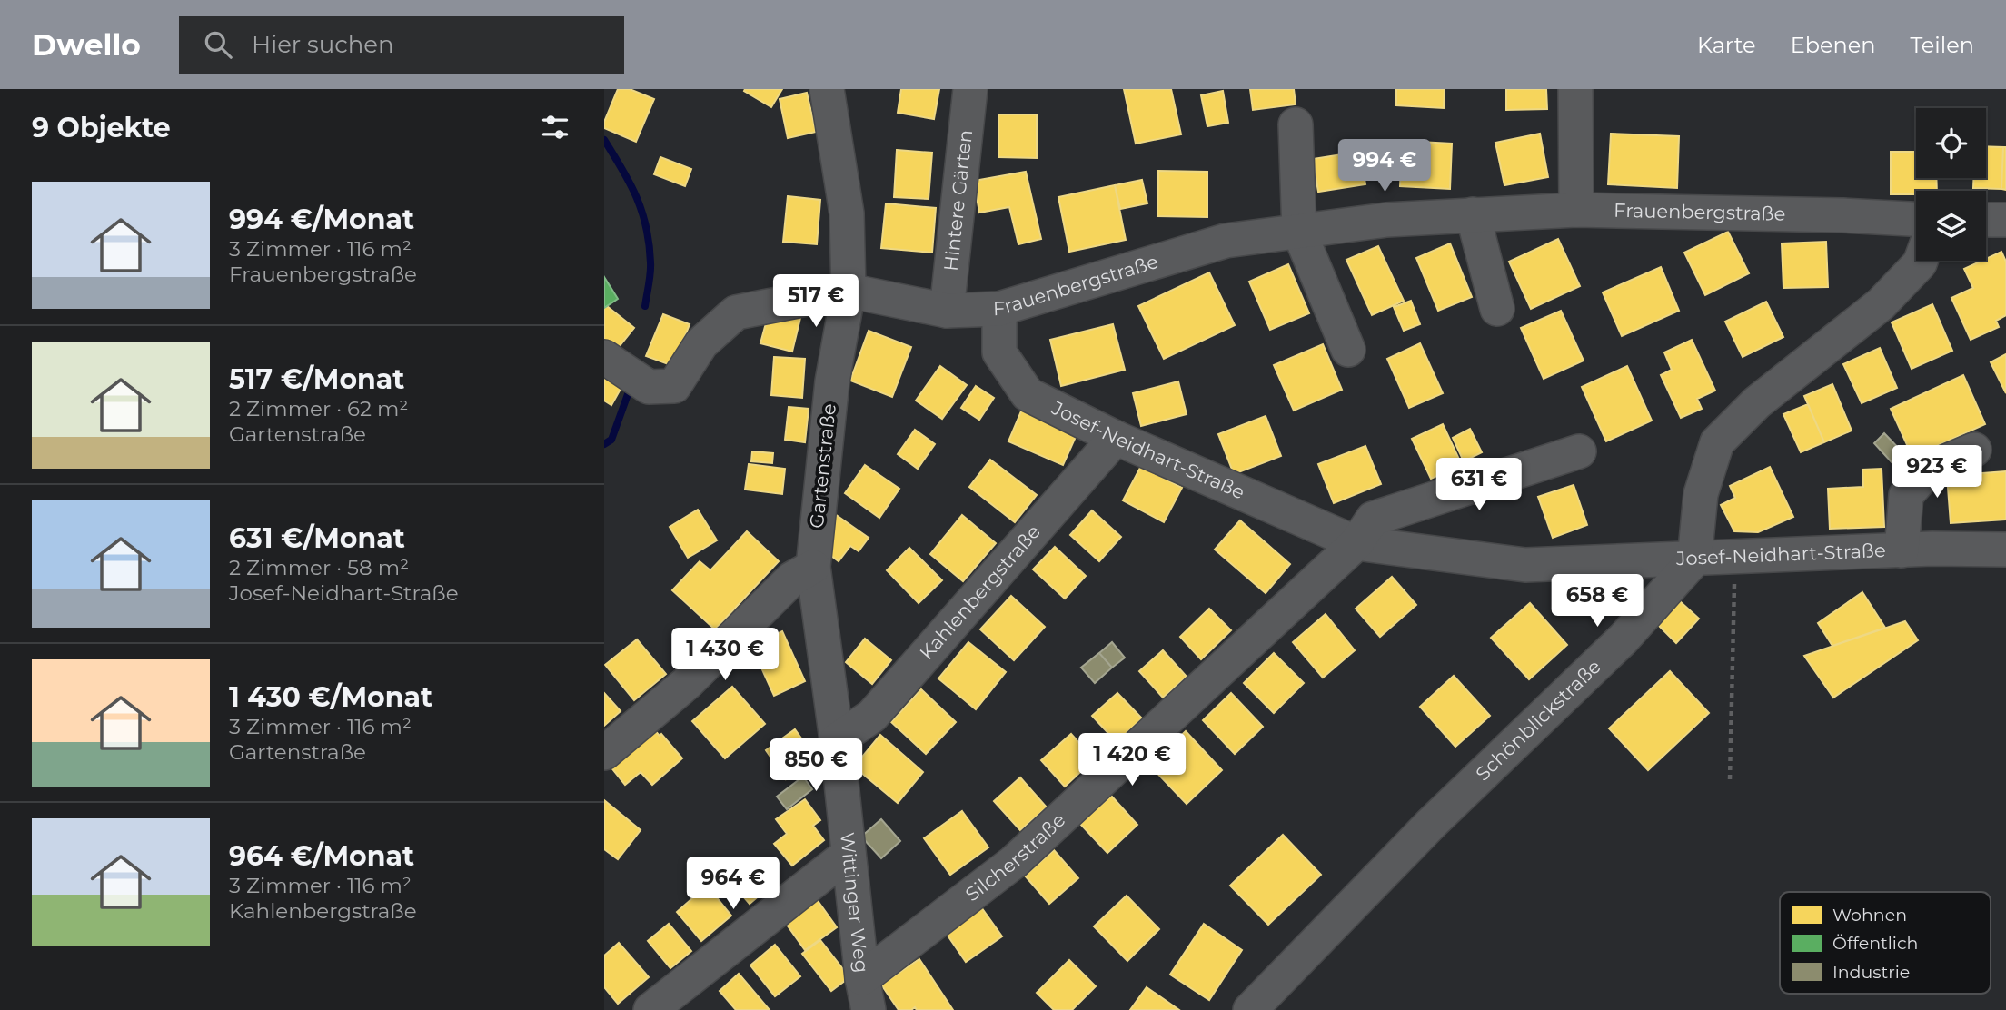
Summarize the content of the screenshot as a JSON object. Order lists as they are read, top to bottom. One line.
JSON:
{"streets":{"street":["Hintere Gärten","Frauenbergstraße","Josef-Neidhart-Straße","Gartenstraße","Kahlenbergstraße","Schönblickstraße","Silcherstraße","Wittinger Weg"]},"crossings":[["Hintere Gärten","Frauenbergstraße"],["Frauenbergstraße","Josef-Neidhart-Straße"],["Frauenbergstraße","Gartenstraße"],["Josef-Neidhart-Straße","Kahlenbergstraße"],["Josef-Neidhart-Straße","Schönblickstraße"],["Josef-Neidhart-Straße","Silcherstraße"],["Gartenstraße","Wittinger Weg"],["Kahlenbergstraße","Wittinger Weg"],["Silcherstraße","Wittinger Weg"]],"legend":["Wohnen","Öffentlich","Industrie"],"page":{"header":"Dwello","search":"Hier suchen","nav":["Karte","Ebenen","Teilen"],"heading":"9 Objekte","price":["994 €","517 €","923 €","631 €","658 €","1 430 €","1 420 €","850 €","964 €"],"list":[{"name":"994 €/Monat","note":"3 Zimmer · 116 m² · Frauenbergstraße"},{"name":"517 €/Monat","note":"2 Zimmer · 62 m² · Gartenstraße"},{"name":"631 €/Monat","note":"2 Zimmer · 58 m² · Josef-Neidhart-Straße"},{"name":"1 430 €/Monat","note":"3 Zimmer · 116 m² · Gartenstraße"},{"name":"964 €/Monat","note":"3 Zimmer · 116 m² · Kahlenbergstraße"}]}}
